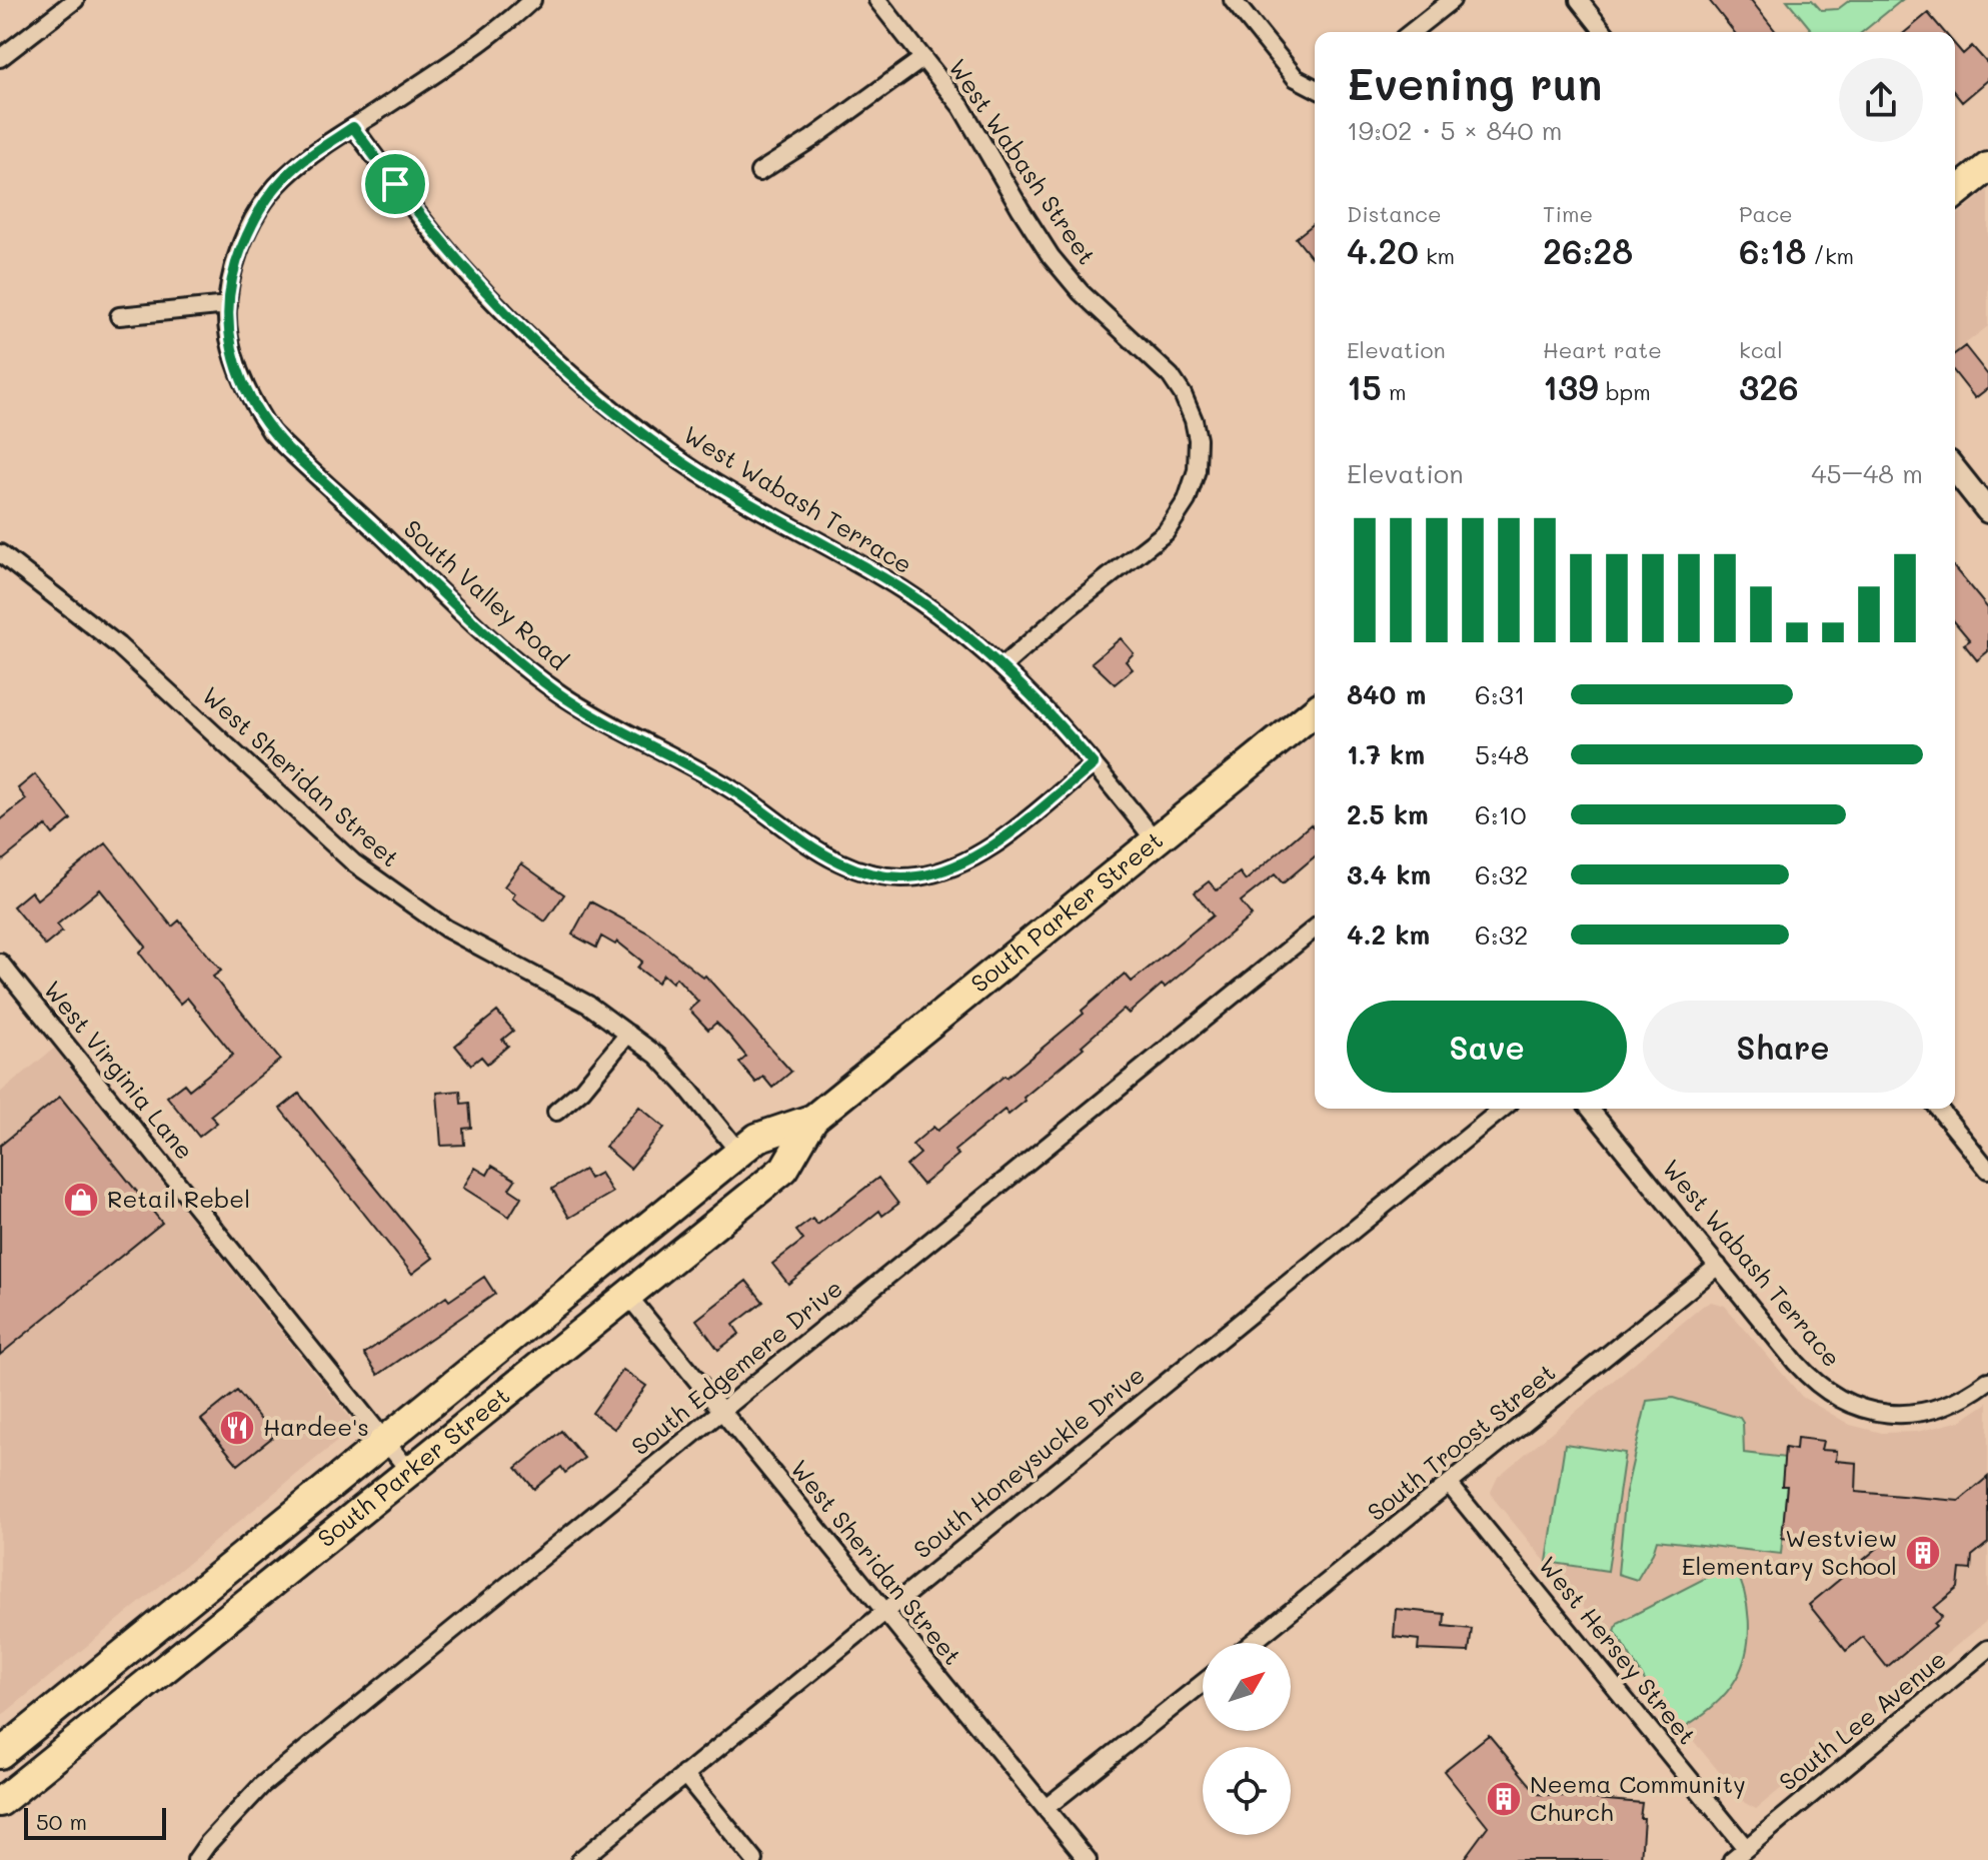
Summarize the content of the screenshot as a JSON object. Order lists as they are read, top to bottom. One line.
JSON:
{"streets":{"highway":["South Parker Street"],"street":["West Wabash Street","West Wabash Terrace","South Valley Road","West Sheridan Street","West Virginia Lane","South Edgemere Drive","South Troost Street","South Honeysuckle Drive","West Hersey Street","South Lee Avenue"]},"crossings":[["West Wabash Street","West Wabash Terrace"],["West Wabash Terrace","South Valley Road"],["West Wabash Terrace","South Parker Street"],["West Wabash Terrace","South Troost Street"],["West Sheridan Street","South Parker Street"],["West Sheridan Street","South Edgemere Drive"],["West Sheridan Street","South Honeysuckle Drive"],["South Parker Street","West Virginia Lane"],["South Troost Street","West Hersey Street"],["West Hersey Street","South Lee Avenue"]],"places":{"shop":["Retail Rebel"],"restaurant":["Hardee's"],"building":["Westview Elementary School","Neema Community Church"]},"scale_bar":"50 m","north":"top right","page":{"heading":["Evening run","19:02 · 5 × 840 m"],"stats":[["Distance","4.20 km"],["Time","26:28"],["Pace","6:18 /km"],["Elevation","15 m"],["Heart rate","139 bpm"],["kcal","326"]],"chart":["Elevation","45–48 m"],"list":[{"name":"840 m","note":"6:31"},{"name":"1.7 km","note":"5:48"},{"name":"2.5 km","note":"6:10"},{"name":"3.4 km","note":"6:32"},{"name":"4.2 km","note":"6:32"}],"buttons":["Save","Share"],"scale":"50 m"}}
